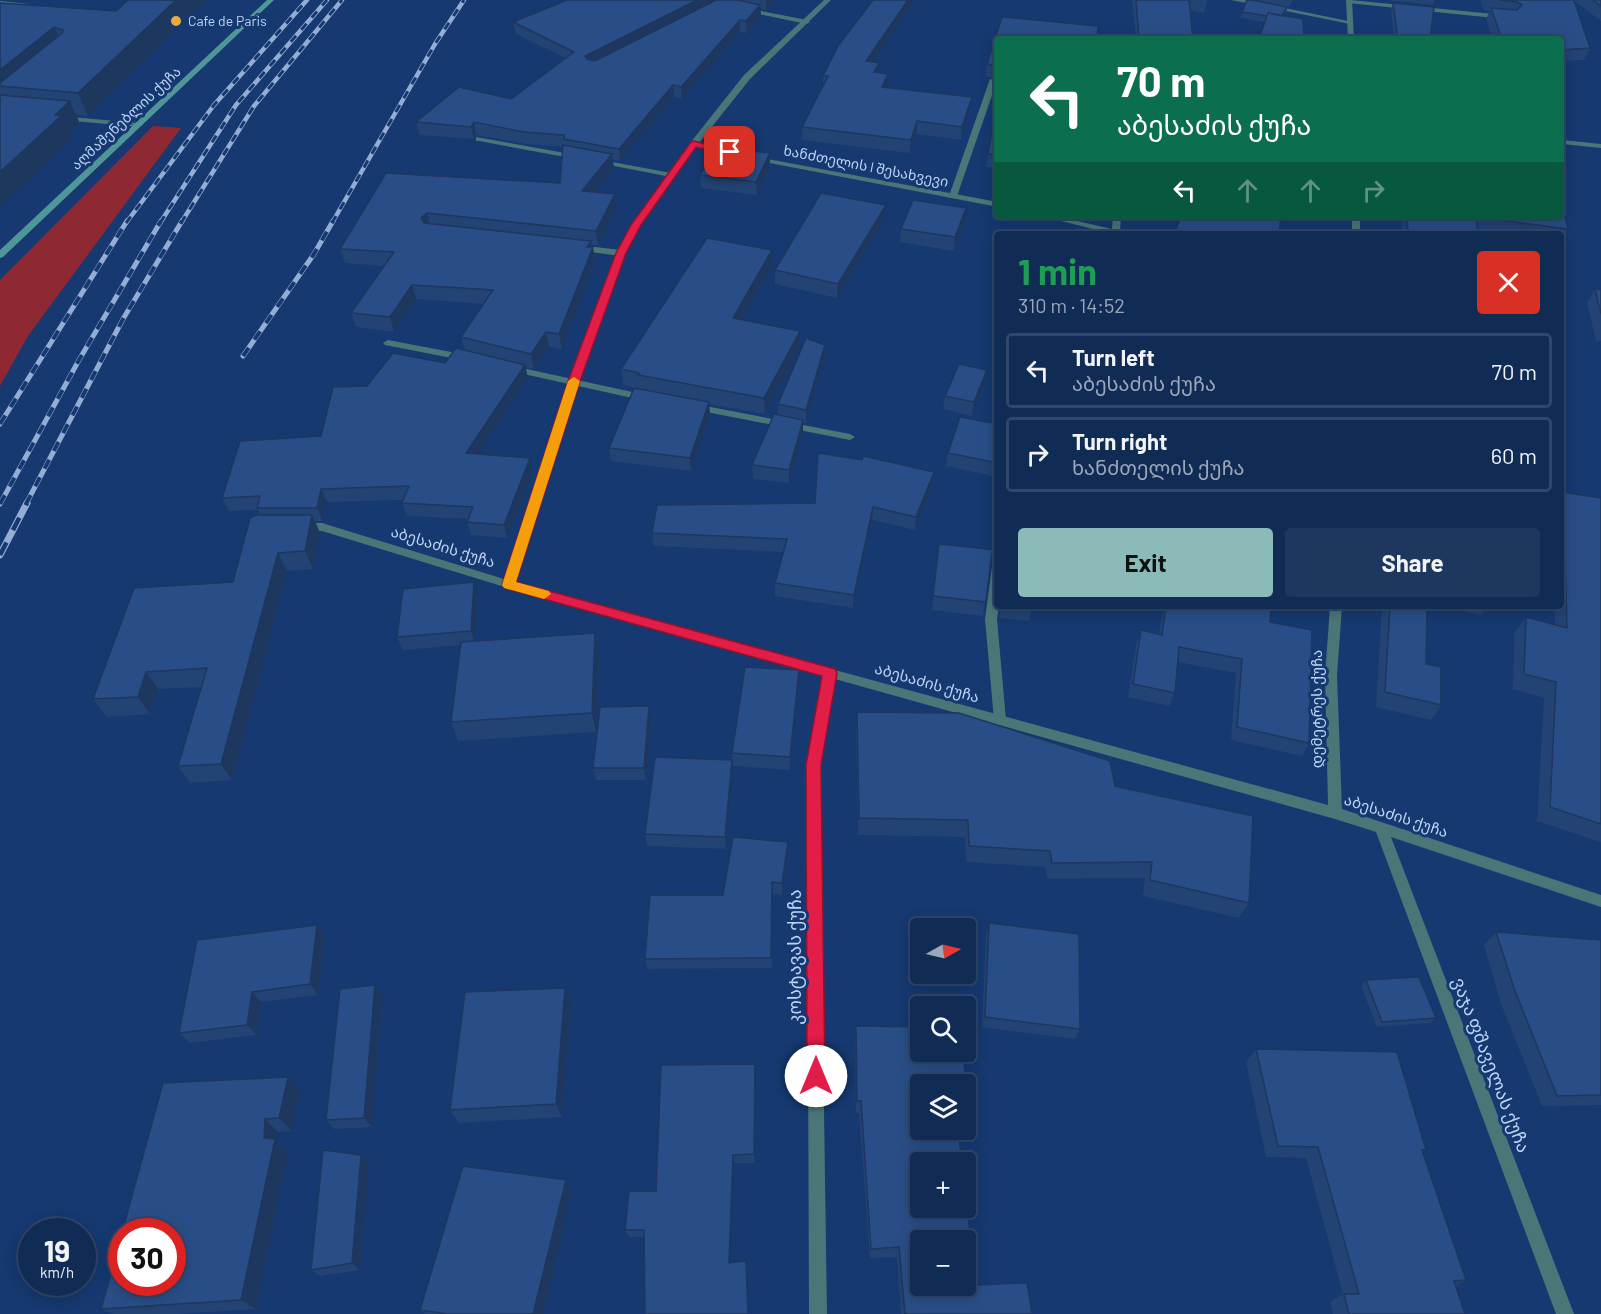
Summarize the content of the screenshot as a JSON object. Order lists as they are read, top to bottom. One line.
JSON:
{"streets":{"main road":["აღმაშენებლის ქუჩა"],"street":["ხანძთელის I შესახვევი","აბესაძის ქუჩა","დემეტრეს ქუჩა","კოსტავას ქუჩა","ვაჯა ფშაველას ქუჩა"]},"crossings":[["აბესაძის ქუჩა","დემეტრეს ქუჩა"],["აბესაძის ქუჩა","კოსტავას ქუჩა"],["აბესაძის ქუჩა","ვაჯა ფშაველას ქუჩა"]],"places":["Cafe de Paris"],"north":"right","page":{"turn":["70 m","აბესაძის ქუჩა"],"heading":["1 min","310 m · 14:52"],"list":[{"name":"Turn left","note":"აბესაძის ქუჩა","value":"70 m"},{"name":"Turn right","note":"ხანძთელის ქუჩა","value":"60 m"}],"buttons":["Exit","Share"],"map_buttons":["+","−"],"speed":"19 km/h","limit":"30"}}
